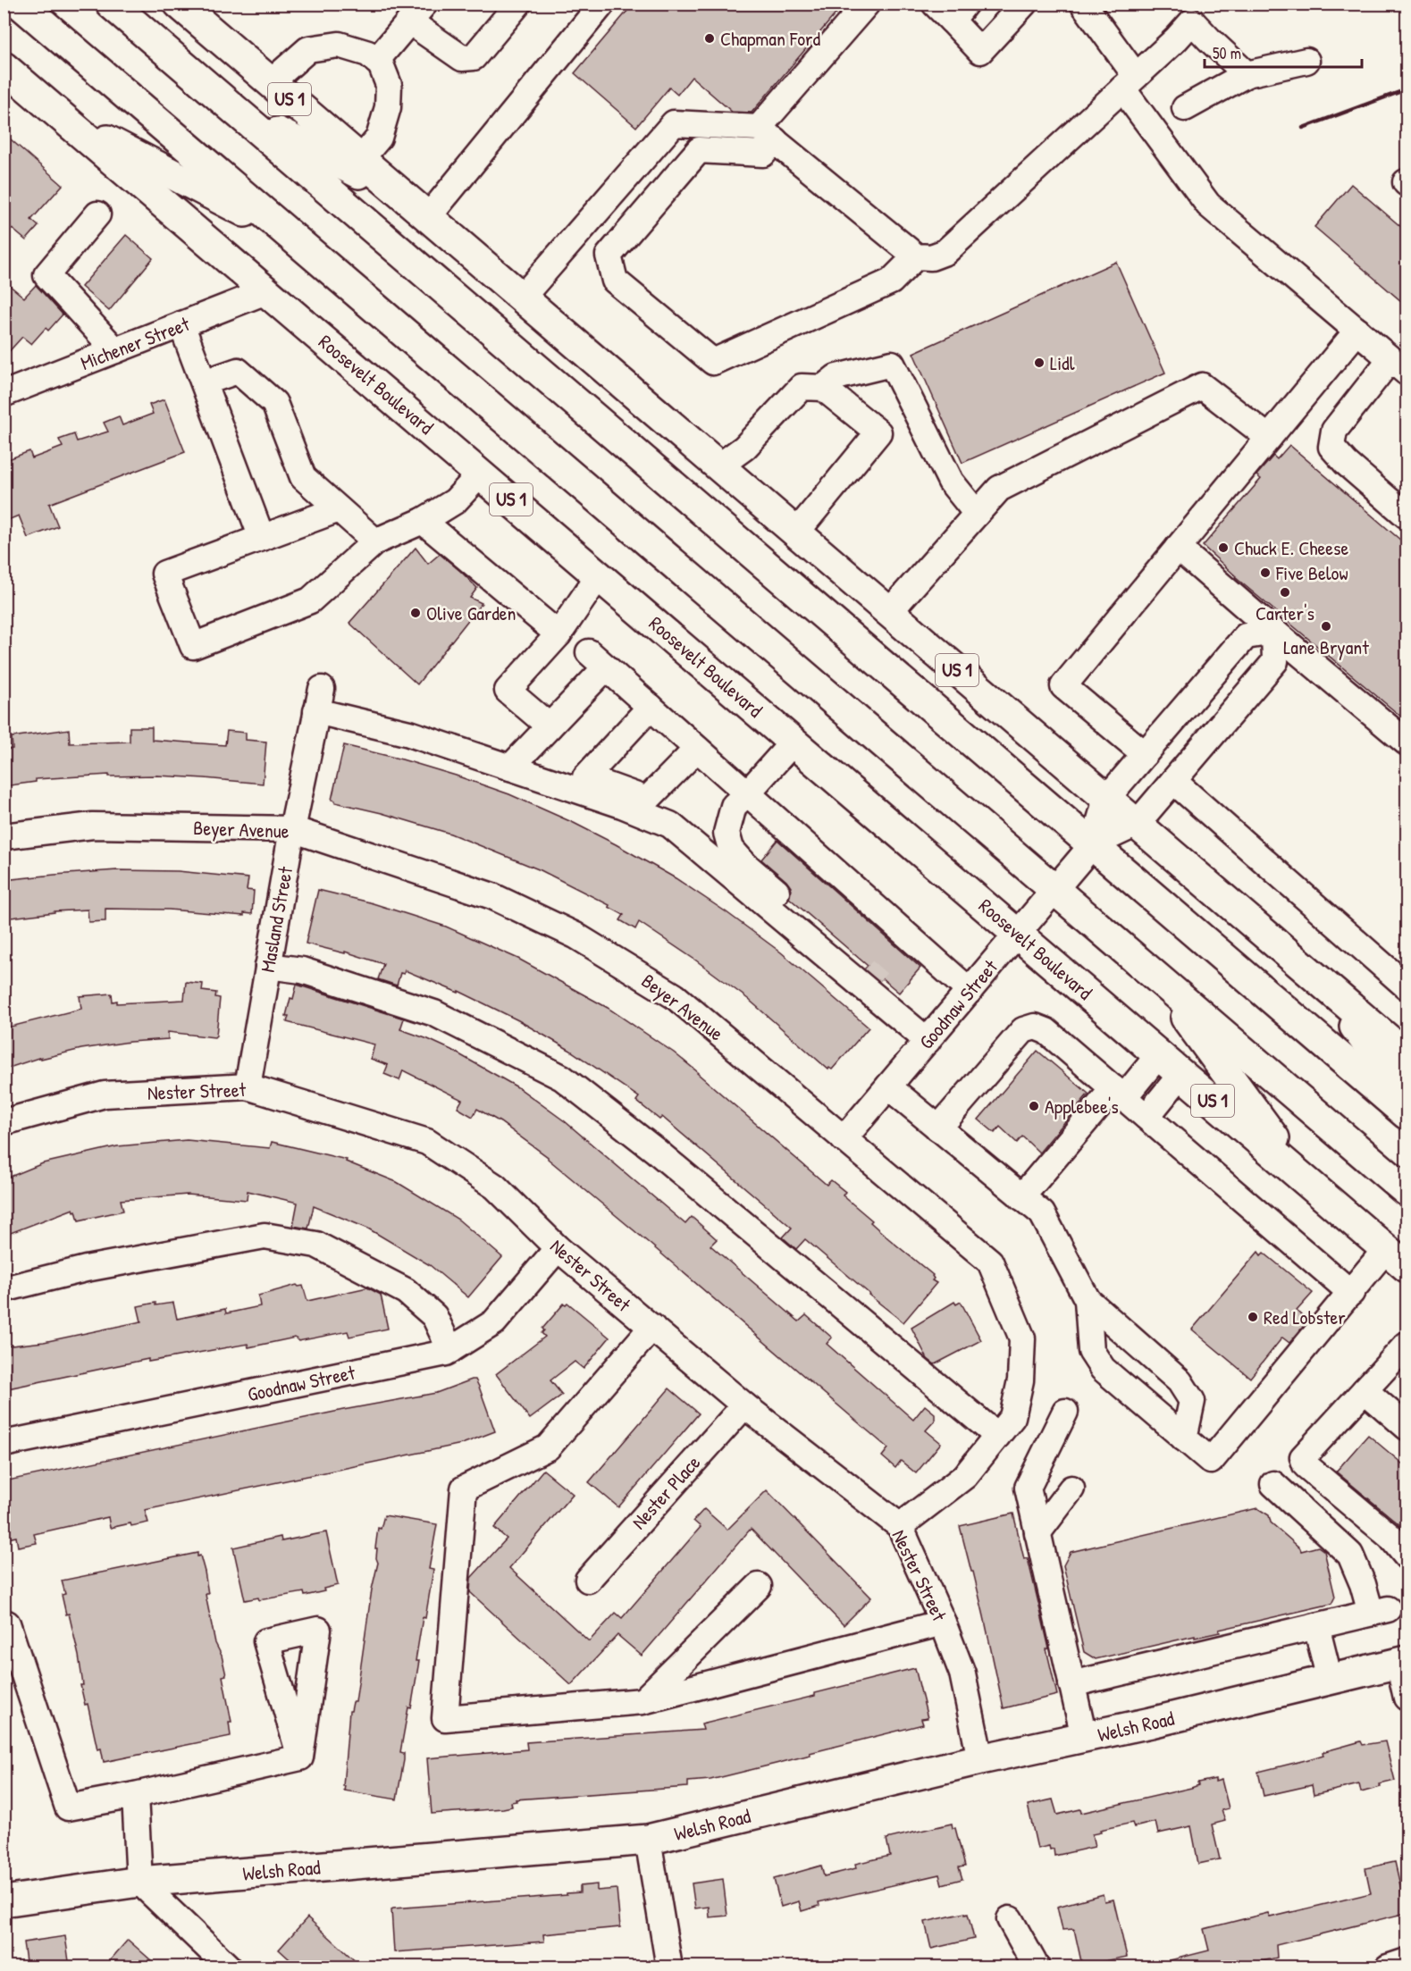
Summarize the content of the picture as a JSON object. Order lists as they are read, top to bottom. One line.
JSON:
{"streets":{"main road":["US 1","Roosevelt Boulevard","Welsh Road"],"street":["Michener Street","Beyer Avenue","Masland Street","Goodnaw Street","Nester Street","Nester Place"]},"crossings":[["US 1","Goodnaw Street"],["Michener Street","Roosevelt Boulevard"],["Roosevelt Boulevard","Goodnaw Street"],["Beyer Avenue","Masland Street"],["Beyer Avenue","Goodnaw Street"],["Beyer Avenue","Nester Street"],["Masland Street","Nester Street"],["Goodnaw Street","Nester Street"],["Nester Street","Nester Place"],["Nester Street","Welsh Road"]],"places":["Chapman Ford","Lidl","Chuck E. Cheese","Five Below","Carter's","Olive Garden","Lane Bryant","Applebee's","Red Lobster"],"scale_bar":"50 m"}
